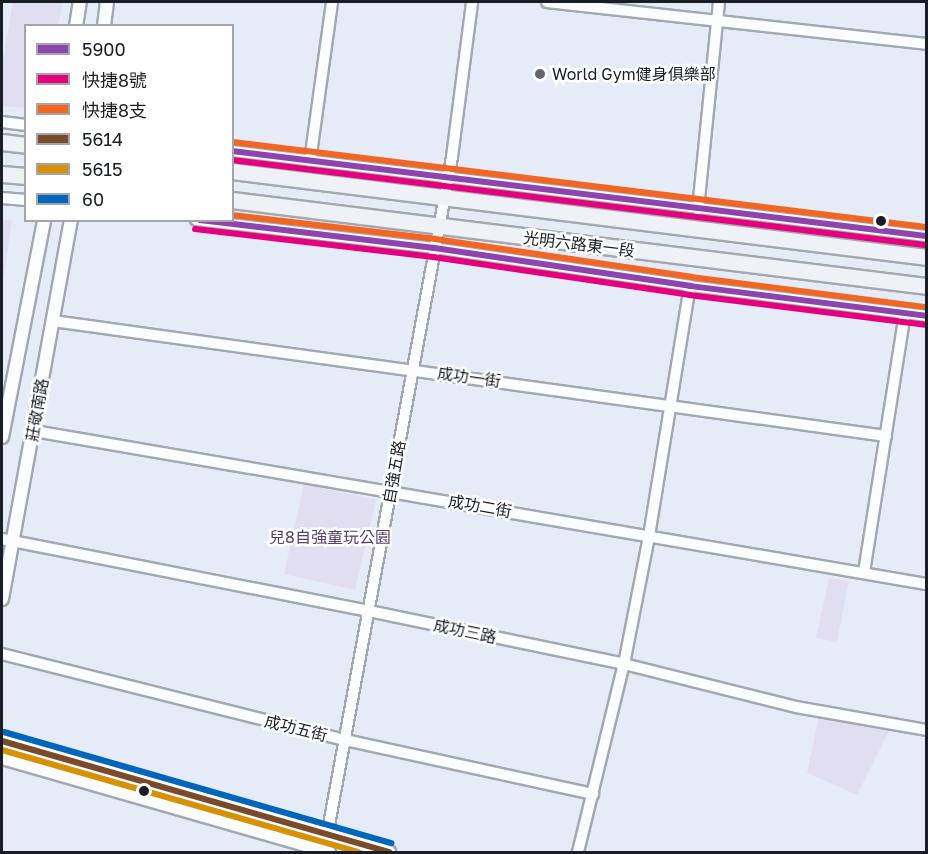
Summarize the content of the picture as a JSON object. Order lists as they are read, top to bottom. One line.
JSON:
{"streets":{"main road":["光明六路東一段"],"street":["成功一街","莊敬南路","自強五路","成功二街","成功三路","成功五街"]},"crossings":[["光明六路東一段","自強五路"],["成功一街","莊敬南路"],["成功一街","自強五路"],["莊敬南路","成功二街"],["莊敬南路","成功三路"],["自強五路","成功二街"],["自強五路","成功三路"],["自強五路","成功五街"]],"parks":["兒8自強童玩公園"],"places":["World Gym健身俱樂部"],"lines":["transit line 快捷8支","transit line 5900","transit line 快捷8號","transit line 60","transit line 5614","transit line 5615"],"legend":["5900","快捷8號","快捷8支","5614","5615","60"]}
